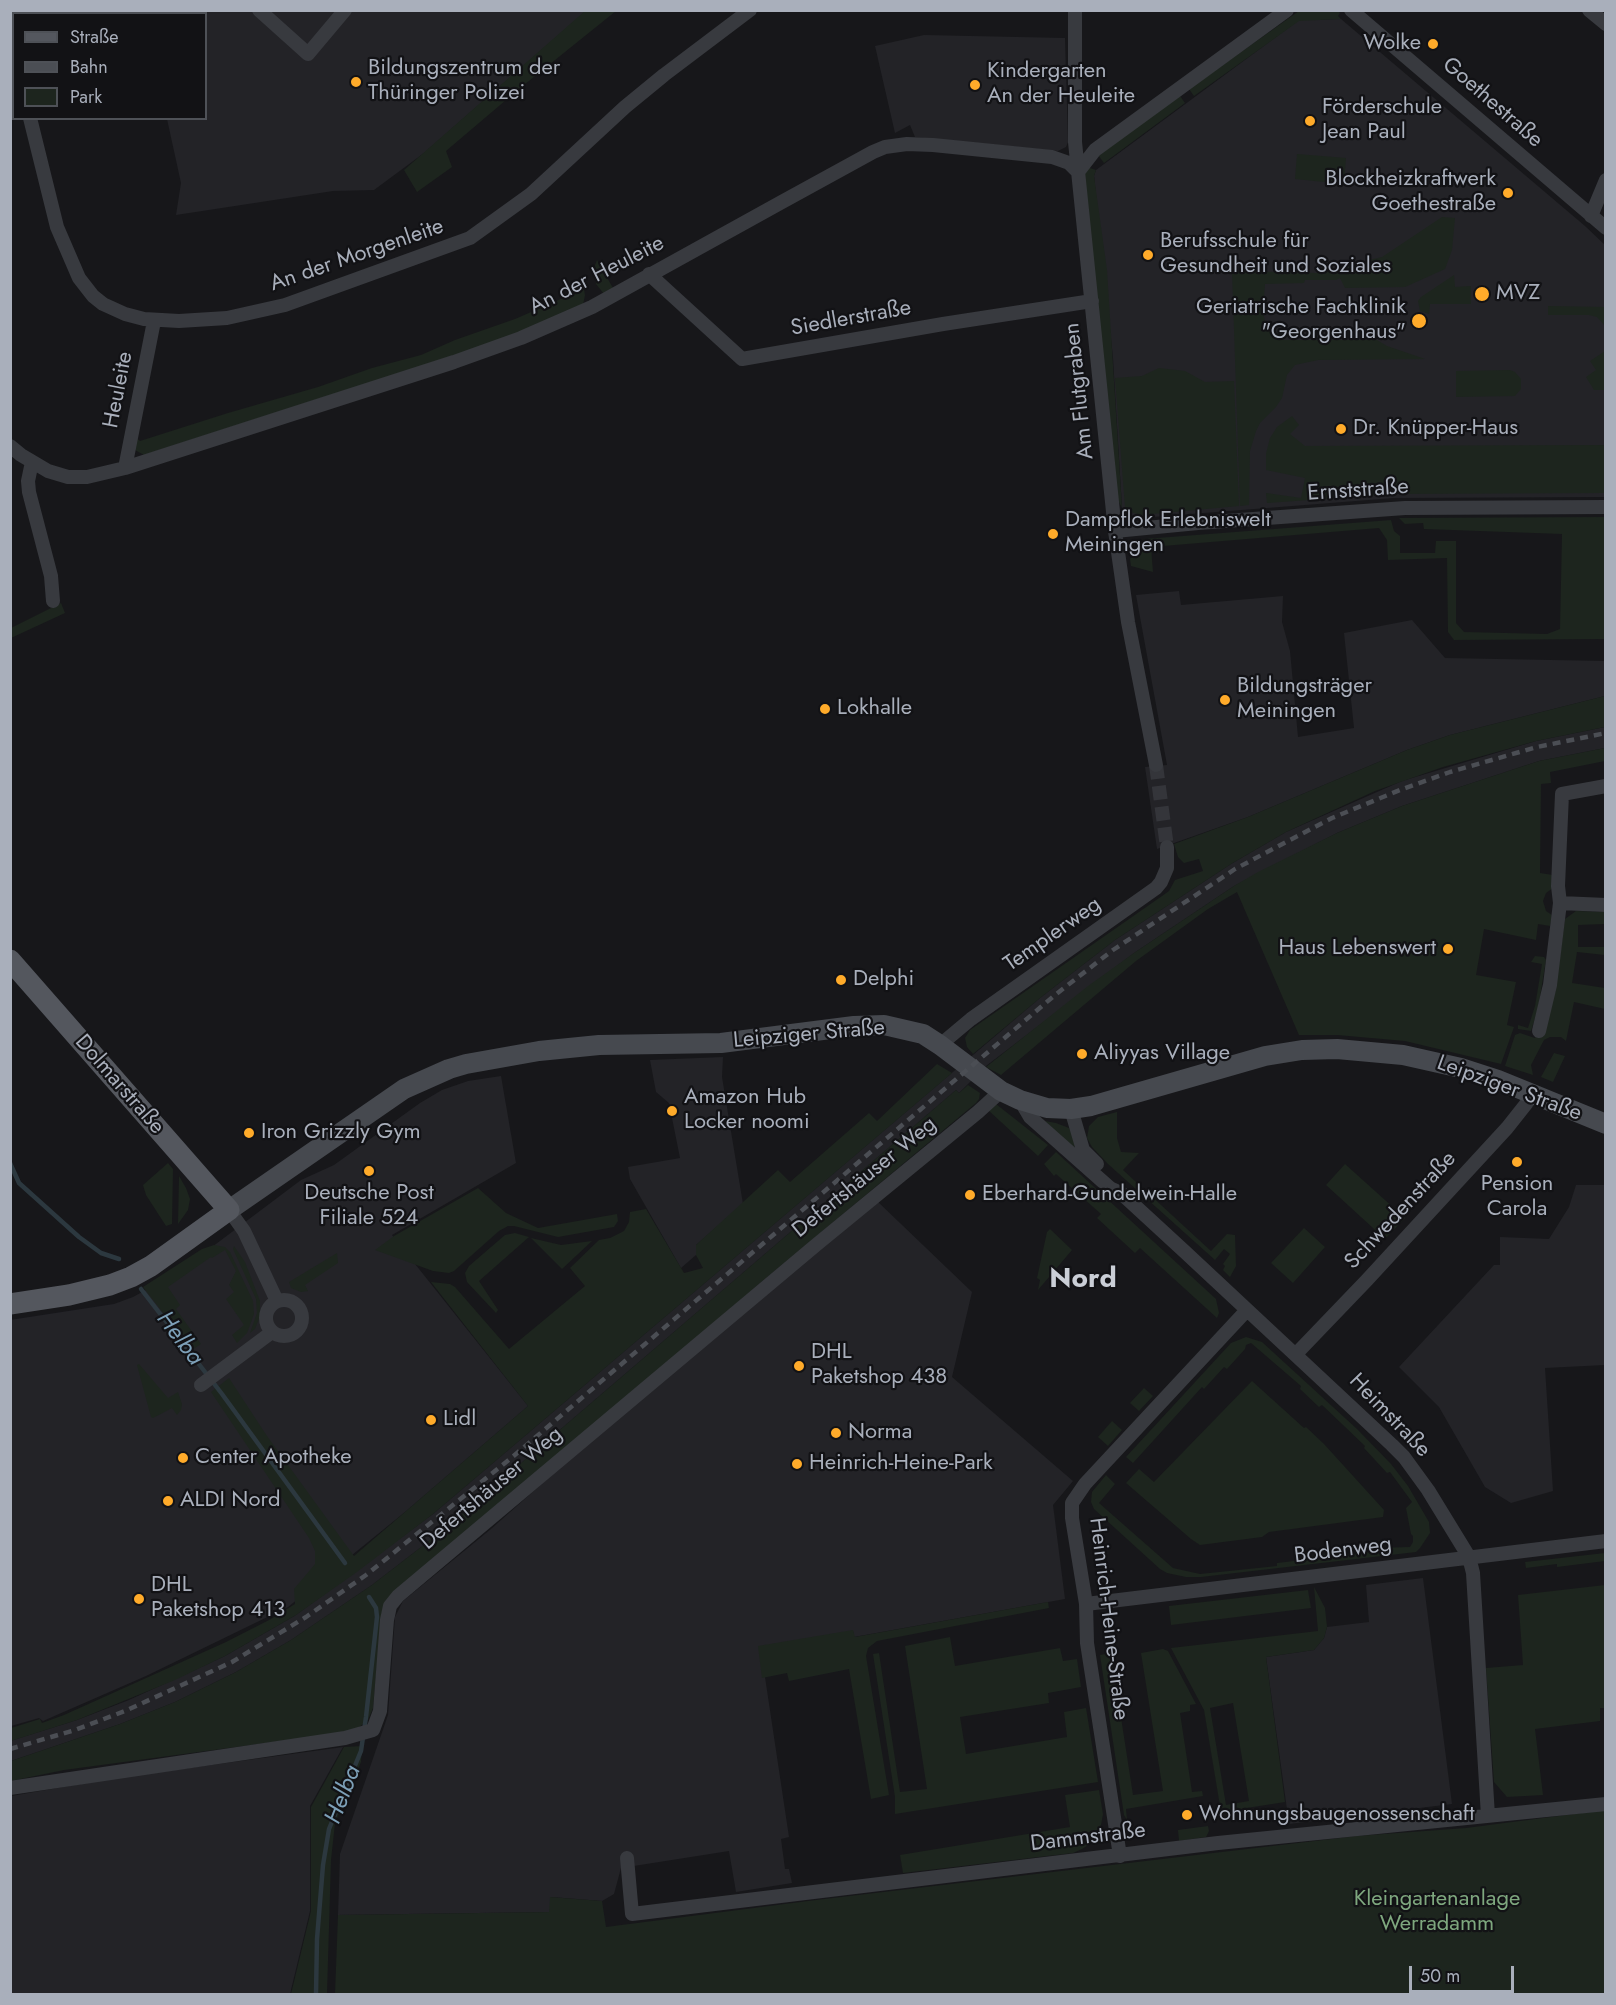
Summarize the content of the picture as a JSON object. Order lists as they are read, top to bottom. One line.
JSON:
{"streets":{"main road":["Leipziger Straße","Dolmarstraße"],"street":["Goethestraße","An der Morgenleite","An der Heuleite","Siedlerstraße","Heuleite","Am Flutgraben","Ernststraße","Templerweg","Defertshäuser Weg","Schwedenstraße","Heimstraße","Bodenweg","Heinrich-Heine-Straße","Dammstraße"]},"crossings":[["An der Morgenleite","Heuleite"],["An der Heuleite","Siedlerstraße"],["An der Heuleite","Heuleite"],["An der Heuleite","Am Flutgraben"],["Siedlerstraße","Am Flutgraben"],["Am Flutgraben","Ernststraße"],["Templerweg","Leipziger Straße"],["Leipziger Straße","Dolmarstraße"],["Leipziger Straße","Defertshäuser Weg"],["Leipziger Straße","Schwedenstraße"],["Leipziger Straße","Heimstraße"],["Schwedenstraße","Heimstraße"],["Heimstraße","Bodenweg"],["Heimstraße","Heinrich-Heine-Straße"],["Heimstraße","Dammstraße"],["Bodenweg","Heinrich-Heine-Straße"],["Heinrich-Heine-Straße","Dammstraße"]],"districts":["Nord"],"water":["Helba"],"parks":["Kleingartenanlage Werradamm"],"places":["Wolke","Bildungszentrum der Thüringer Polizei","Kindergarten An der Heuleite","Förderschule Jean Paul","Blockheizkraftwerk Goethestraße","Berufsschule für Gesundheit und Soziales","MVZ","Geriatrische Fachklinik \"Georgenhaus\"","Dr. Knüpper-Haus","Dampflok Erlebniswelt Meiningen","Bildungsträger Meiningen","Lokhalle","Haus Lebenswert","Delphi","Aliyyas Village","Amazon Hub Locker noomi","Iron Grizzly Gym","Pension Carola","Deutsche Post Filiale 524","Eberhard-Gundelwein-Halle","DHL Paketshop 438","Lidl","Norma","Center Apotheke","Heinrich-Heine-Park","ALDI Nord","DHL Paketshop 413","Wohnungsbaugenossenschaft"],"legend":["Straße","Bahn","Park"],"scale_bar":"50 m"}
